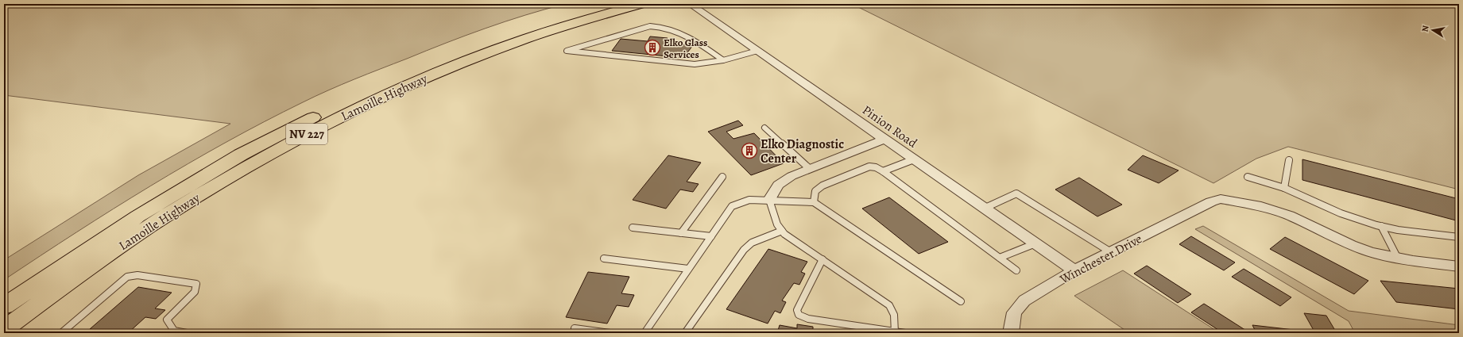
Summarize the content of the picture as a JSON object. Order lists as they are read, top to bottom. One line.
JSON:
{"streets":{"main road":["Lamoille Highway","NV 227"],"street":["Pinion Road","Winchester Drive"]},"crossings":[["Pinion Road","Winchester Drive"]],"places":{"building":["Elko Glass Services","Elko Diagnostic Center"]},"north":"left"}
